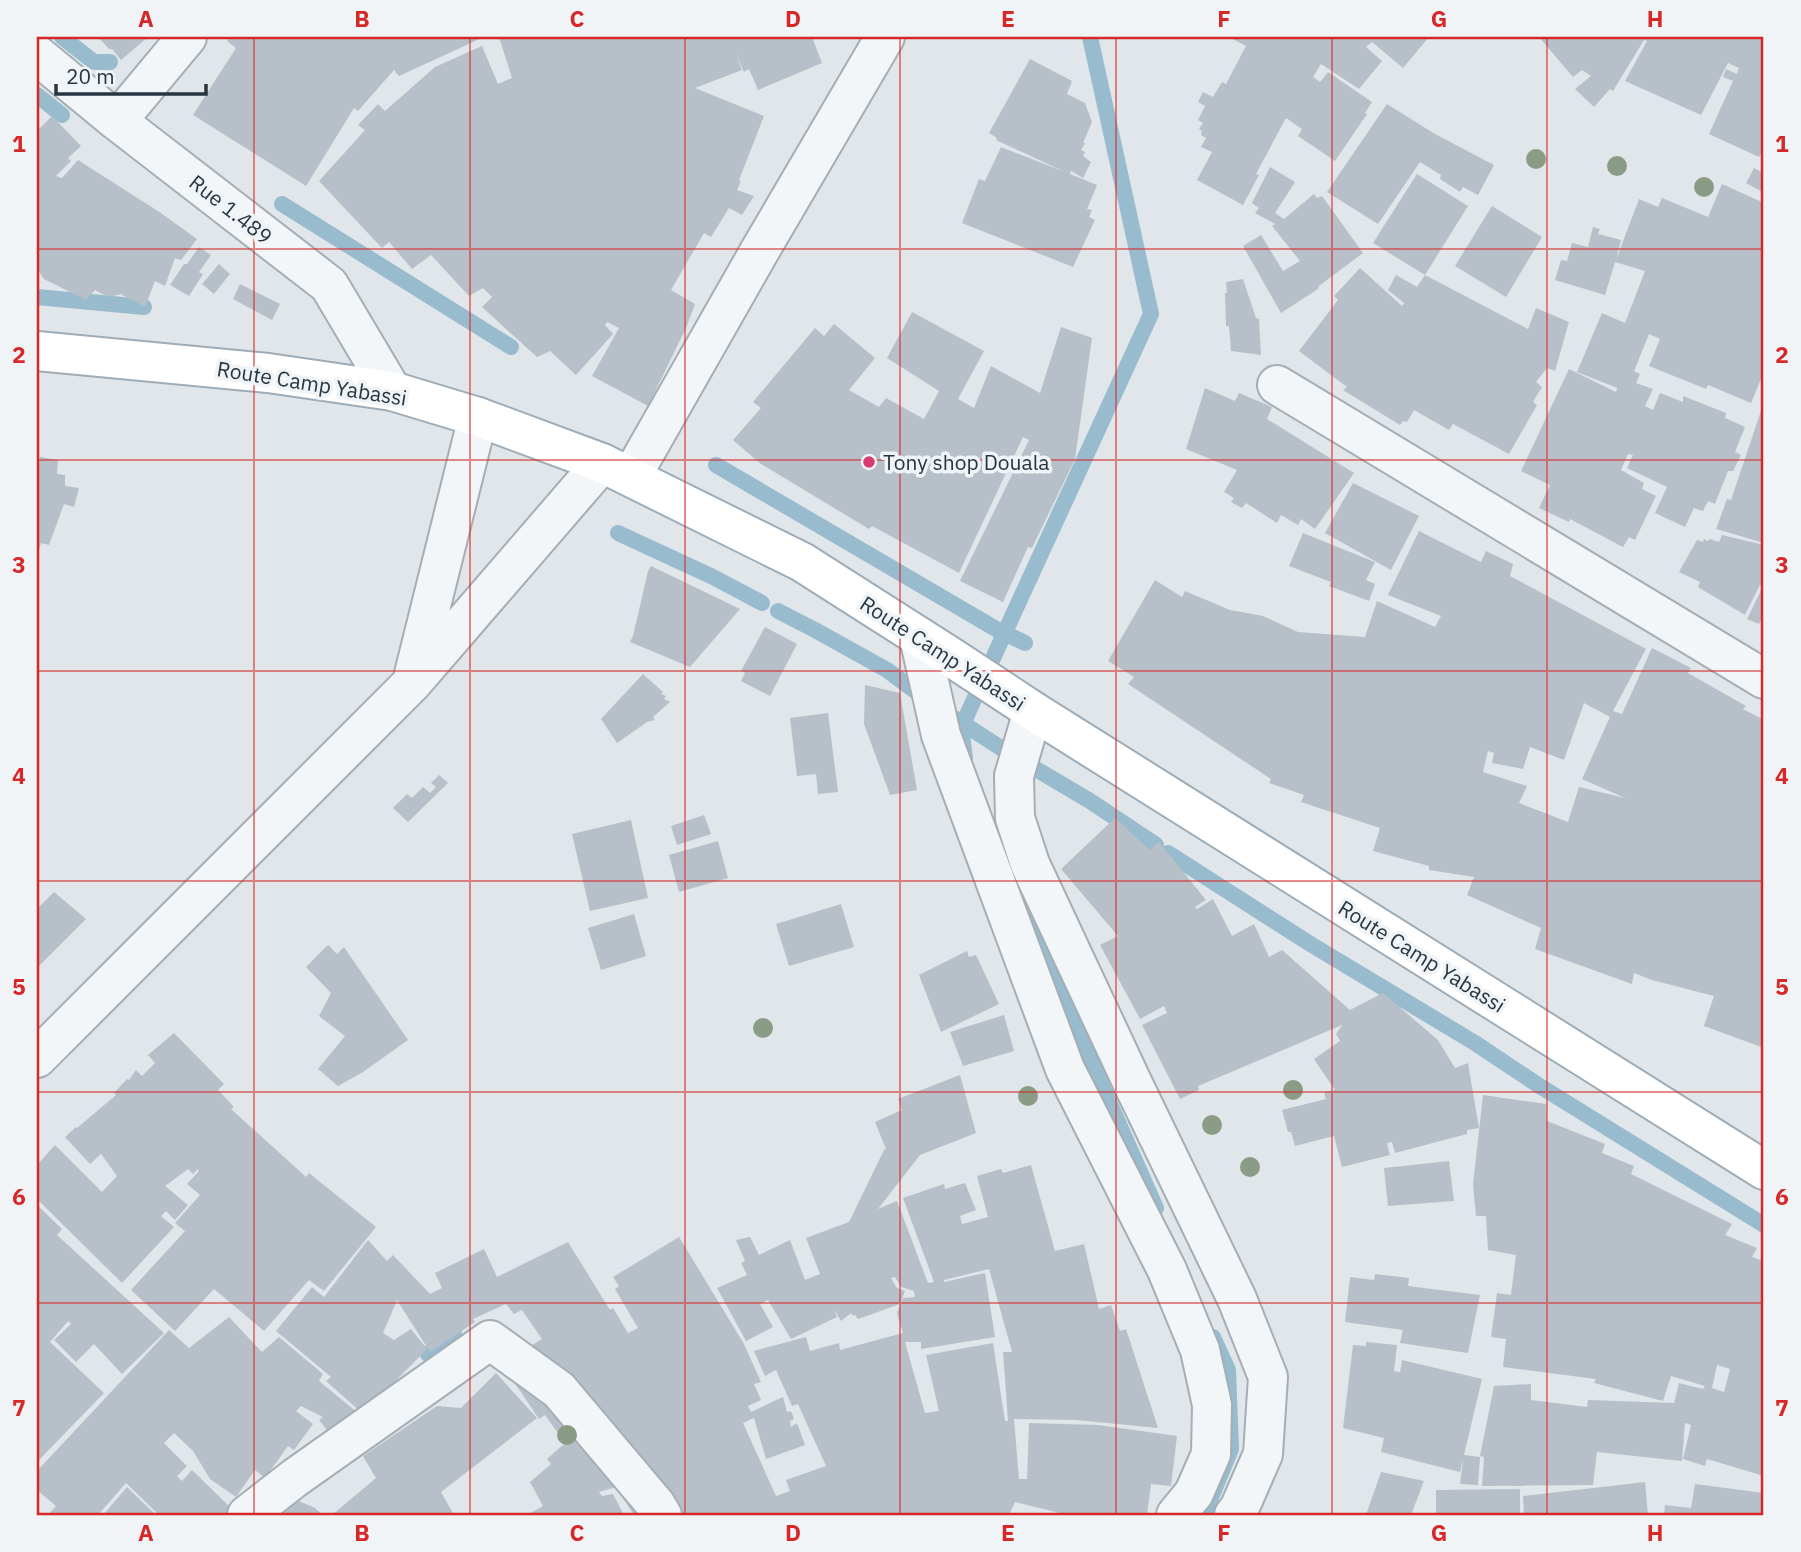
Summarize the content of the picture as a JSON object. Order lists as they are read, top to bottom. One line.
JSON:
{"streets":{"main road":["Route Camp Yabassi"],"street":["Rue 1.489"]},"crossings":[["Rue 1.489","Route Camp Yabassi"]],"places":["Tony shop Douala"],"scale_bar":"20 m","grid":{"columns":["A","B","C","D","E","F","G","H"],"rows":["1","2","3","4","5","6","7"]}}
